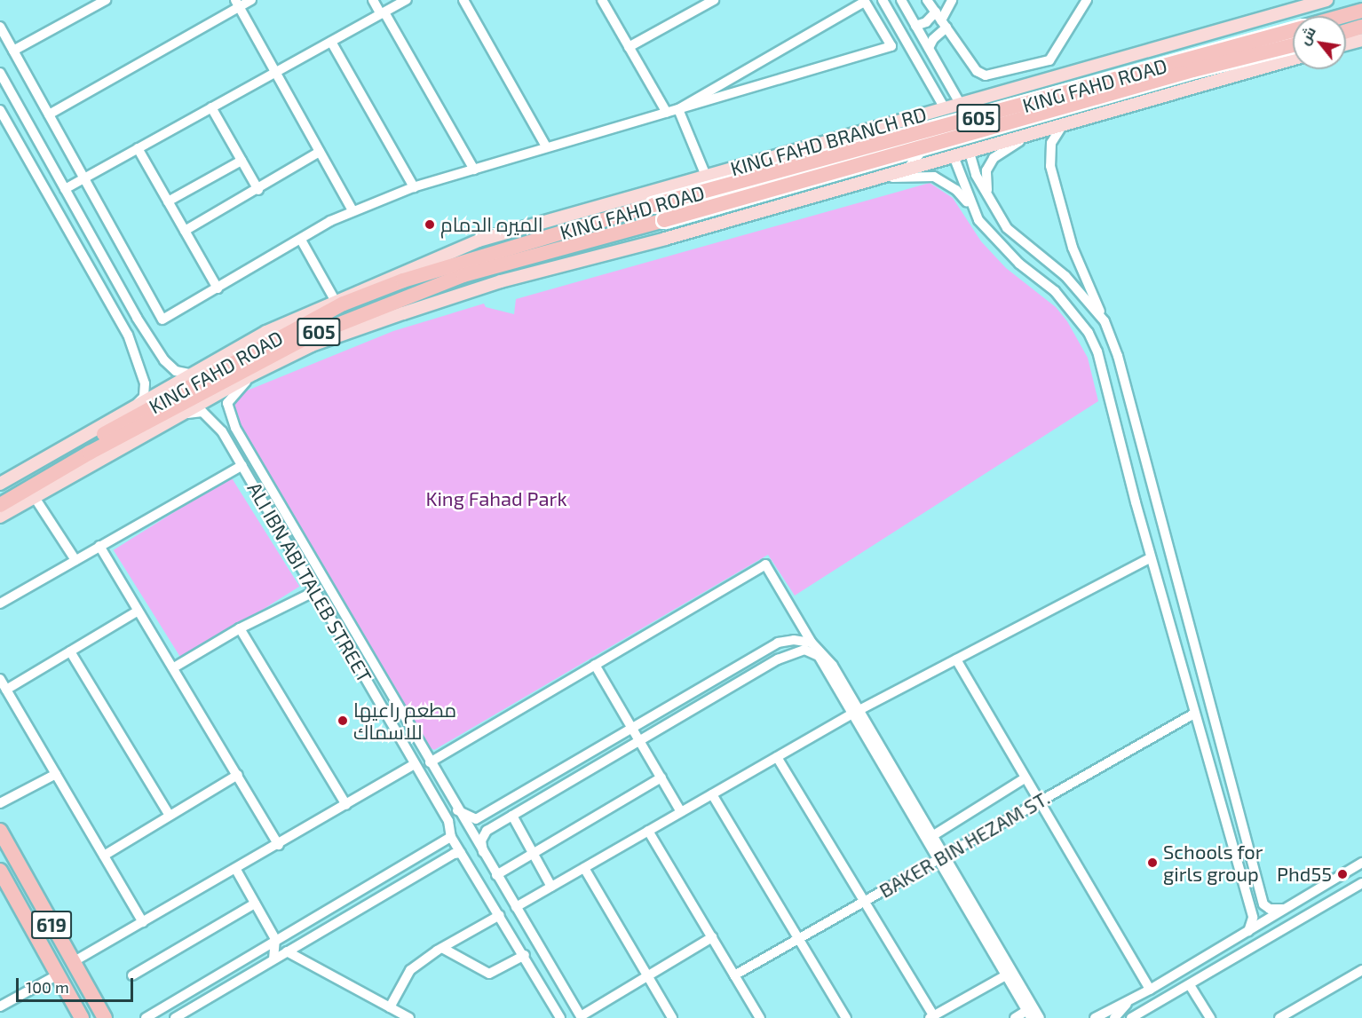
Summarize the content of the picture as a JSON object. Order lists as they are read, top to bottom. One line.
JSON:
{"streets":{"highway":["KING FAHD ROAD","605","619"],"main road":["KING FAHD BRANCH RD"],"street":["ALI IBN ABI TALEB STREET","BAKER BIN HEZAM ST."]},"parks":["King Fahad Park"],"places":["الميره الدمام","مطعم راعيها للاسماك","Schools for girls group","Phd55"],"scale_bar":"100 m","north":"top left"}
